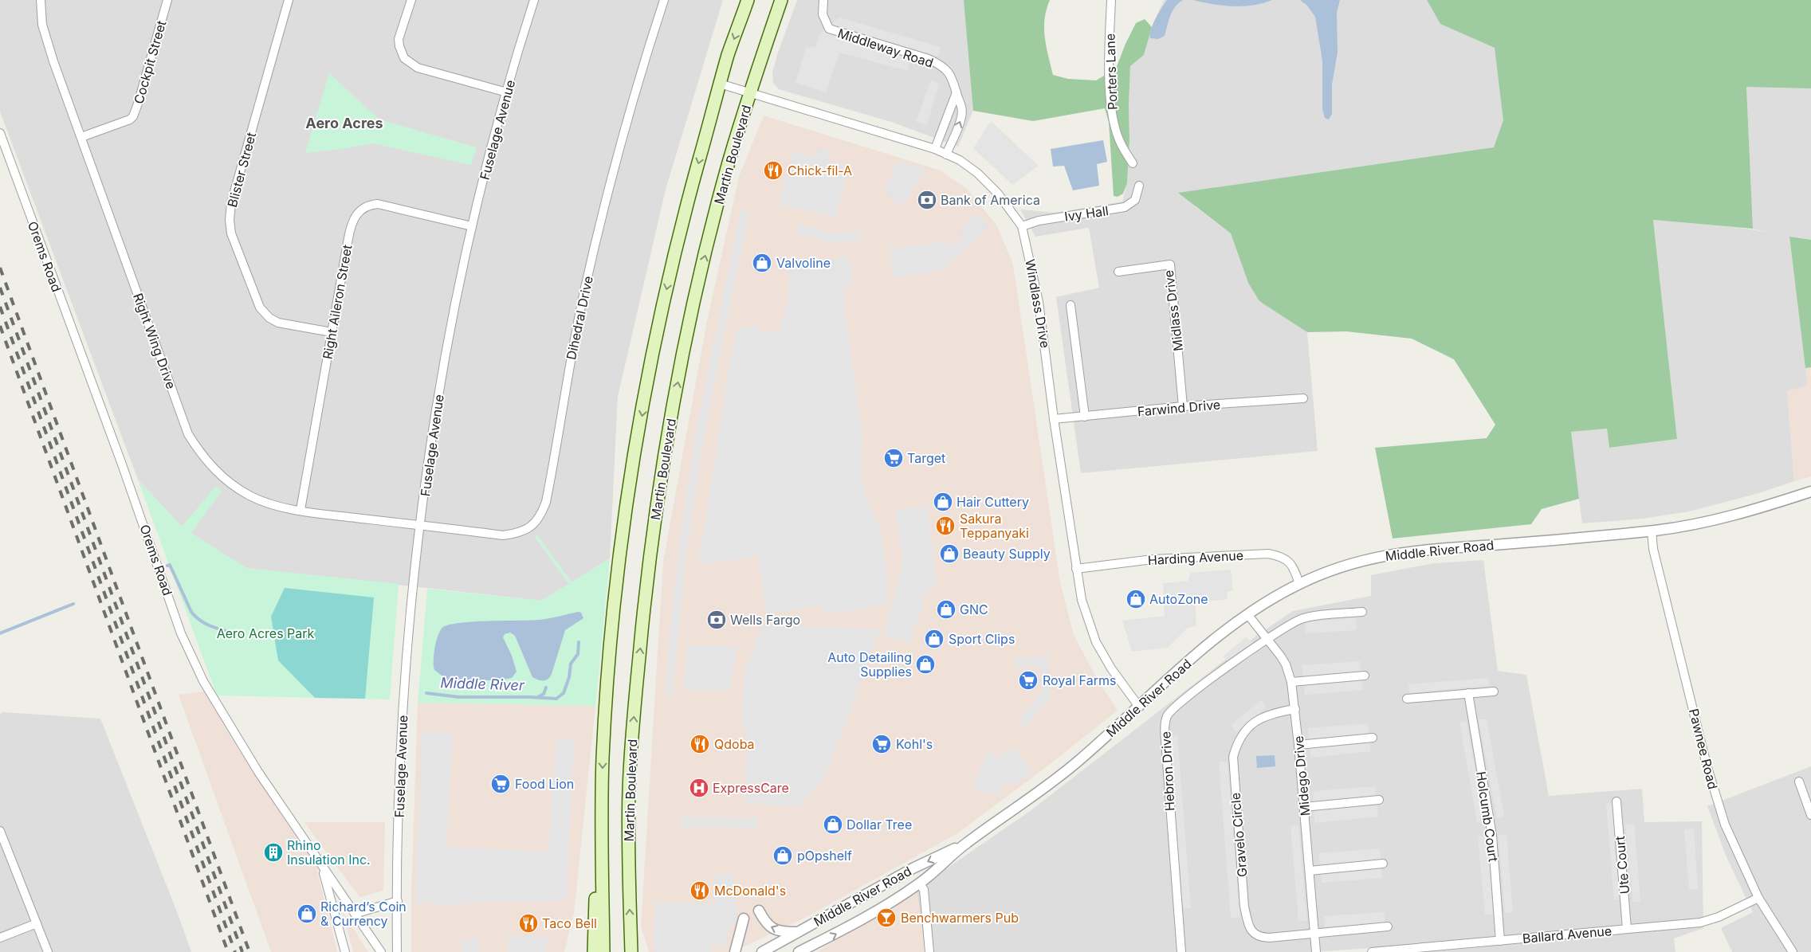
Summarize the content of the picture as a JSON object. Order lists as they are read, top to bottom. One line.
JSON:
{"streets":{"main road":["Martin Boulevard"],"street":["Middleway Road","Cockpit Street","Porters Lane","Fuselage Avenue","Blister Street","Ivy Hall","Orems Road","Right Aileron Street","Windlass Drive","Midlass Drive","Dihedral Drive","Right Wing Drive","Farwind Drive","Middle River Road","Harding Avenue","Pawnee Road","Hebron Drive","Midego Drive","Holcumb Court","Gravelo Circle","Ute Court","Ballard Avenue"]},"crossings":[["Middleway Road","Windlass Drive"],["Cockpit Street","Right Wing Drive"],["Fuselage Avenue","Right Aileron Street"],["Fuselage Avenue","Dihedral Drive"],["Fuselage Avenue","Right Wing Drive"],["Martin Boulevard","Windlass Drive"],["Blister Street","Right Aileron Street"],["Ivy Hall","Windlass Drive"],["Right Aileron Street","Right Wing Drive"],["Windlass Drive","Farwind Drive"],["Windlass Drive","Middle River Road"],["Windlass Drive","Harding Avenue"],["Midlass Drive","Farwind Drive"],["Dihedral Drive","Right Wing Drive"],["Middle River Road","Harding Avenue"],["Middle River Road","Pawnee Road"],["Middle River Road","Midego Drive"],["Pawnee Road","Ballard Avenue"],["Hebron Drive","Midego Drive"],["Midego Drive","Gravelo Circle"],["Holcumb Court","Ballard Avenue"],["Ute Court","Ballard Avenue"]],"districts":["Aero Acres"],"water":["Middle River"],"parks":["Aero Acres Park"],"places":{"restaurant":["Chick-fil-A","Sakura Teppanyaki","Qdoba","McDonald's","Taco Bell"],"bank":["Bank of America","Wells Fargo"],"shop":["Valvoline","Hair Cuttery","Beauty Supply","AutoZone","GNC","Sport Clips","Auto Detailing Supplies","Dollar Tree","pOpshelf","Richard’s Coin & Currency"],"supermarket":["Target","Royal Farms","Kohl's","Food Lion"],"hospital":["ExpressCare"],"building":["Rhino Insulation Inc."],"bar":["Benchwarmers Pub"]}}
